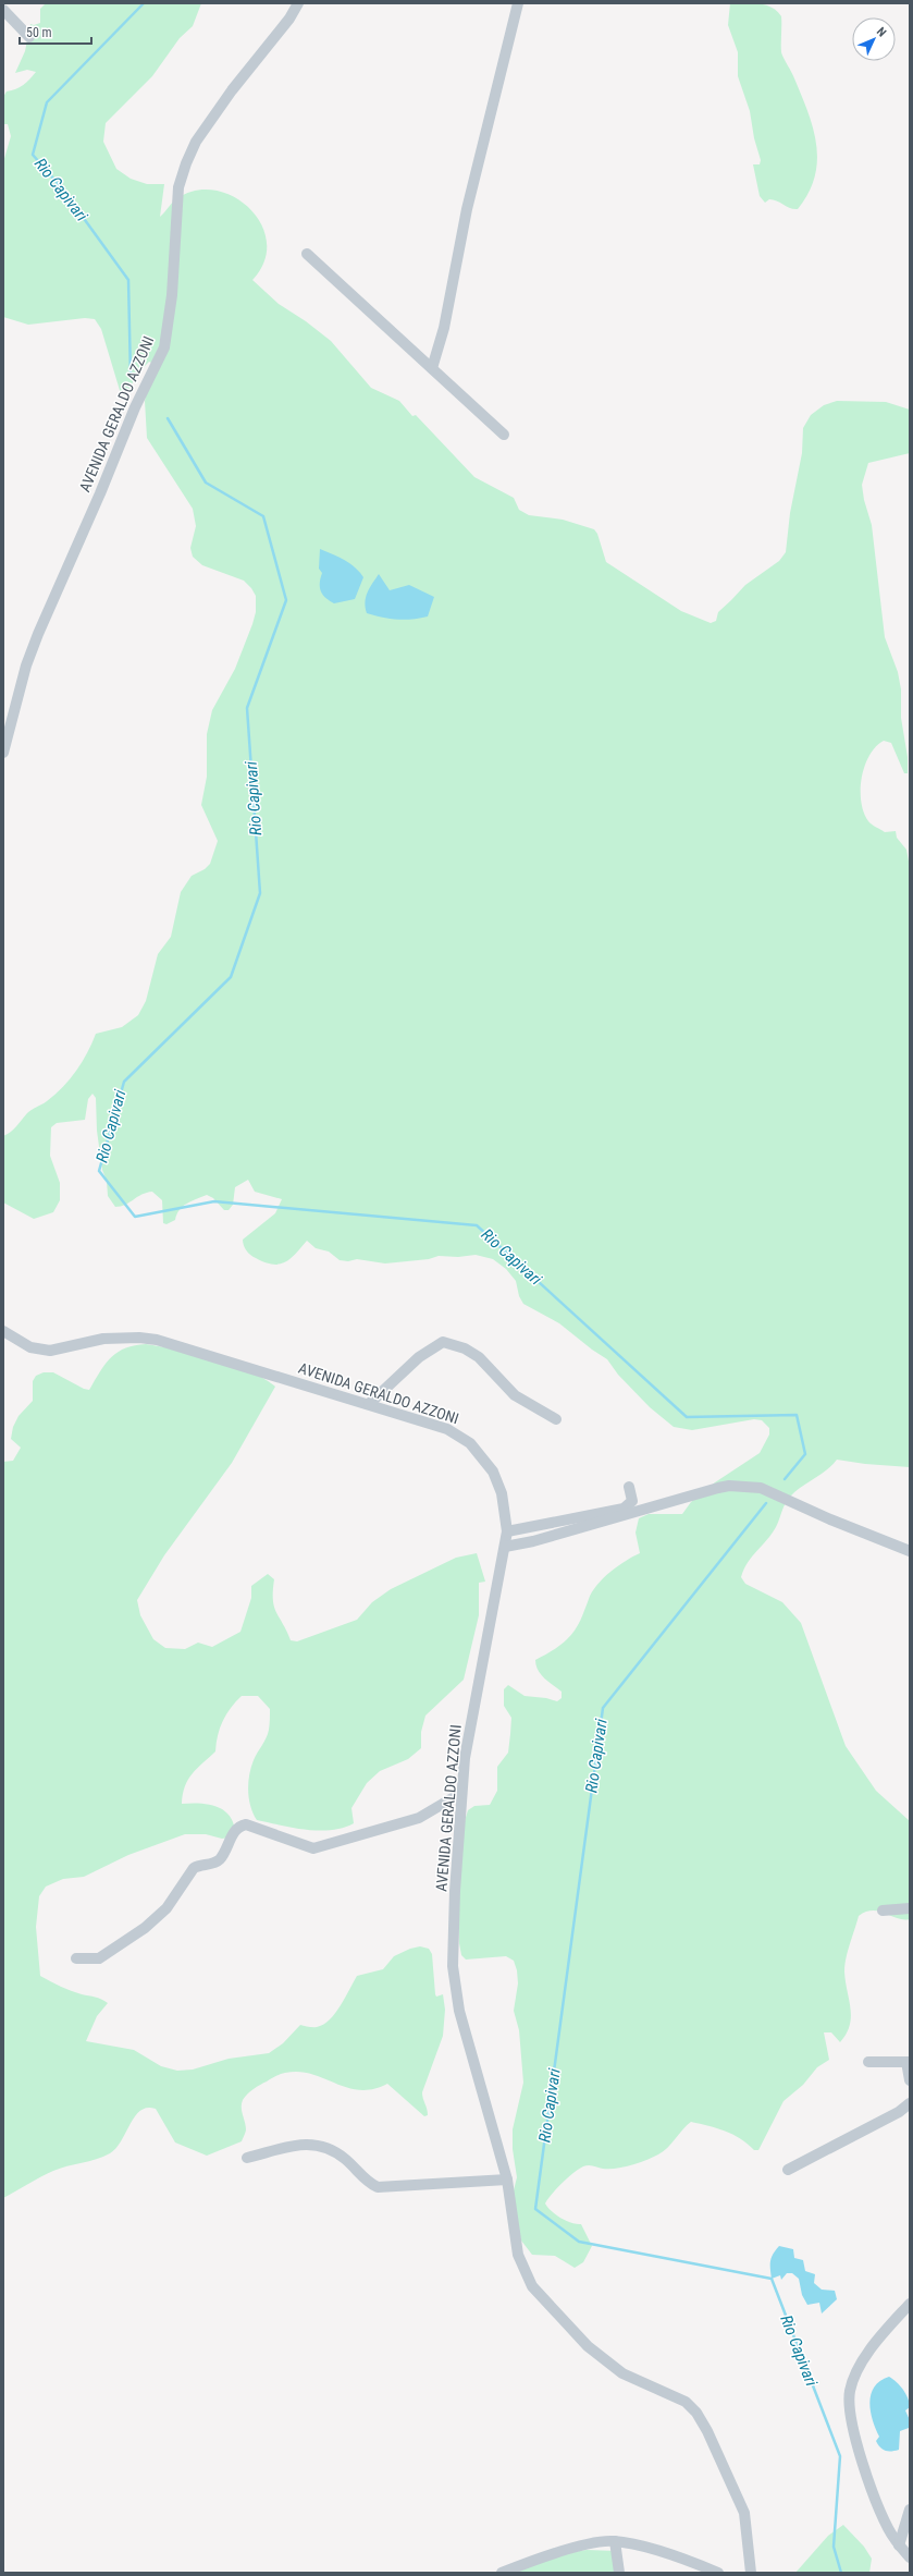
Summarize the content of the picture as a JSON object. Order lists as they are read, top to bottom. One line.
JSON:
{"streets":{"street":["AVENIDA GERALDO AZZONI"]},"water":["Rio Capivari"],"scale_bar":"50 m","north":"top right"}
